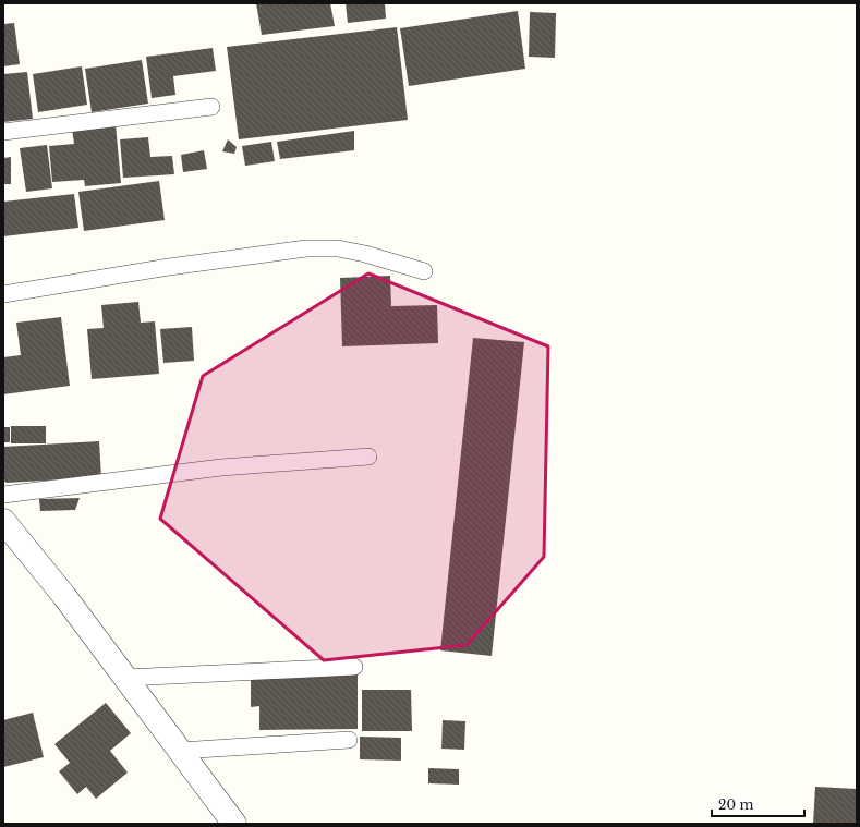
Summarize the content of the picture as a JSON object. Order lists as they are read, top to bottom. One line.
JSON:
{"scale_bar":"20 m"}
